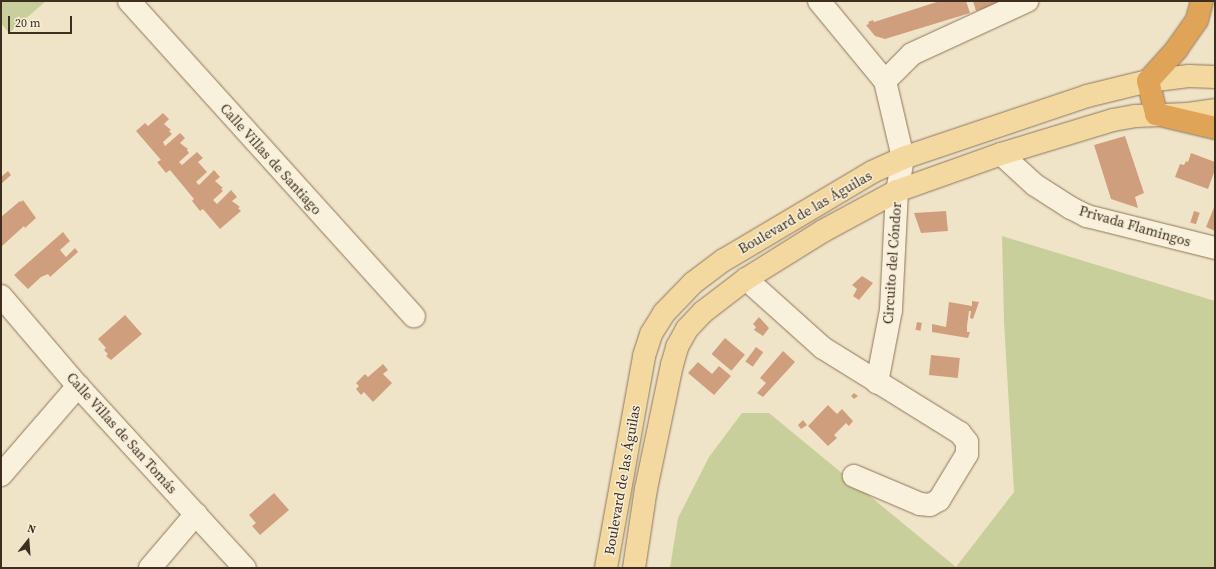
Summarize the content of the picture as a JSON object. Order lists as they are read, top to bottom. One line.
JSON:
{"streets":{"main road":["Boulevard de las Águilas"],"street":["Calle Villas de Santiago","Privada Flamingos","Circuito del Cóndor","Calle Villas de San Tomás"]},"crossings":[["Boulevard de las Águilas","Privada Flamingos"],["Boulevard de las Águilas","Circuito del Cóndor"]],"scale_bar":"20 m","north":"top"}
